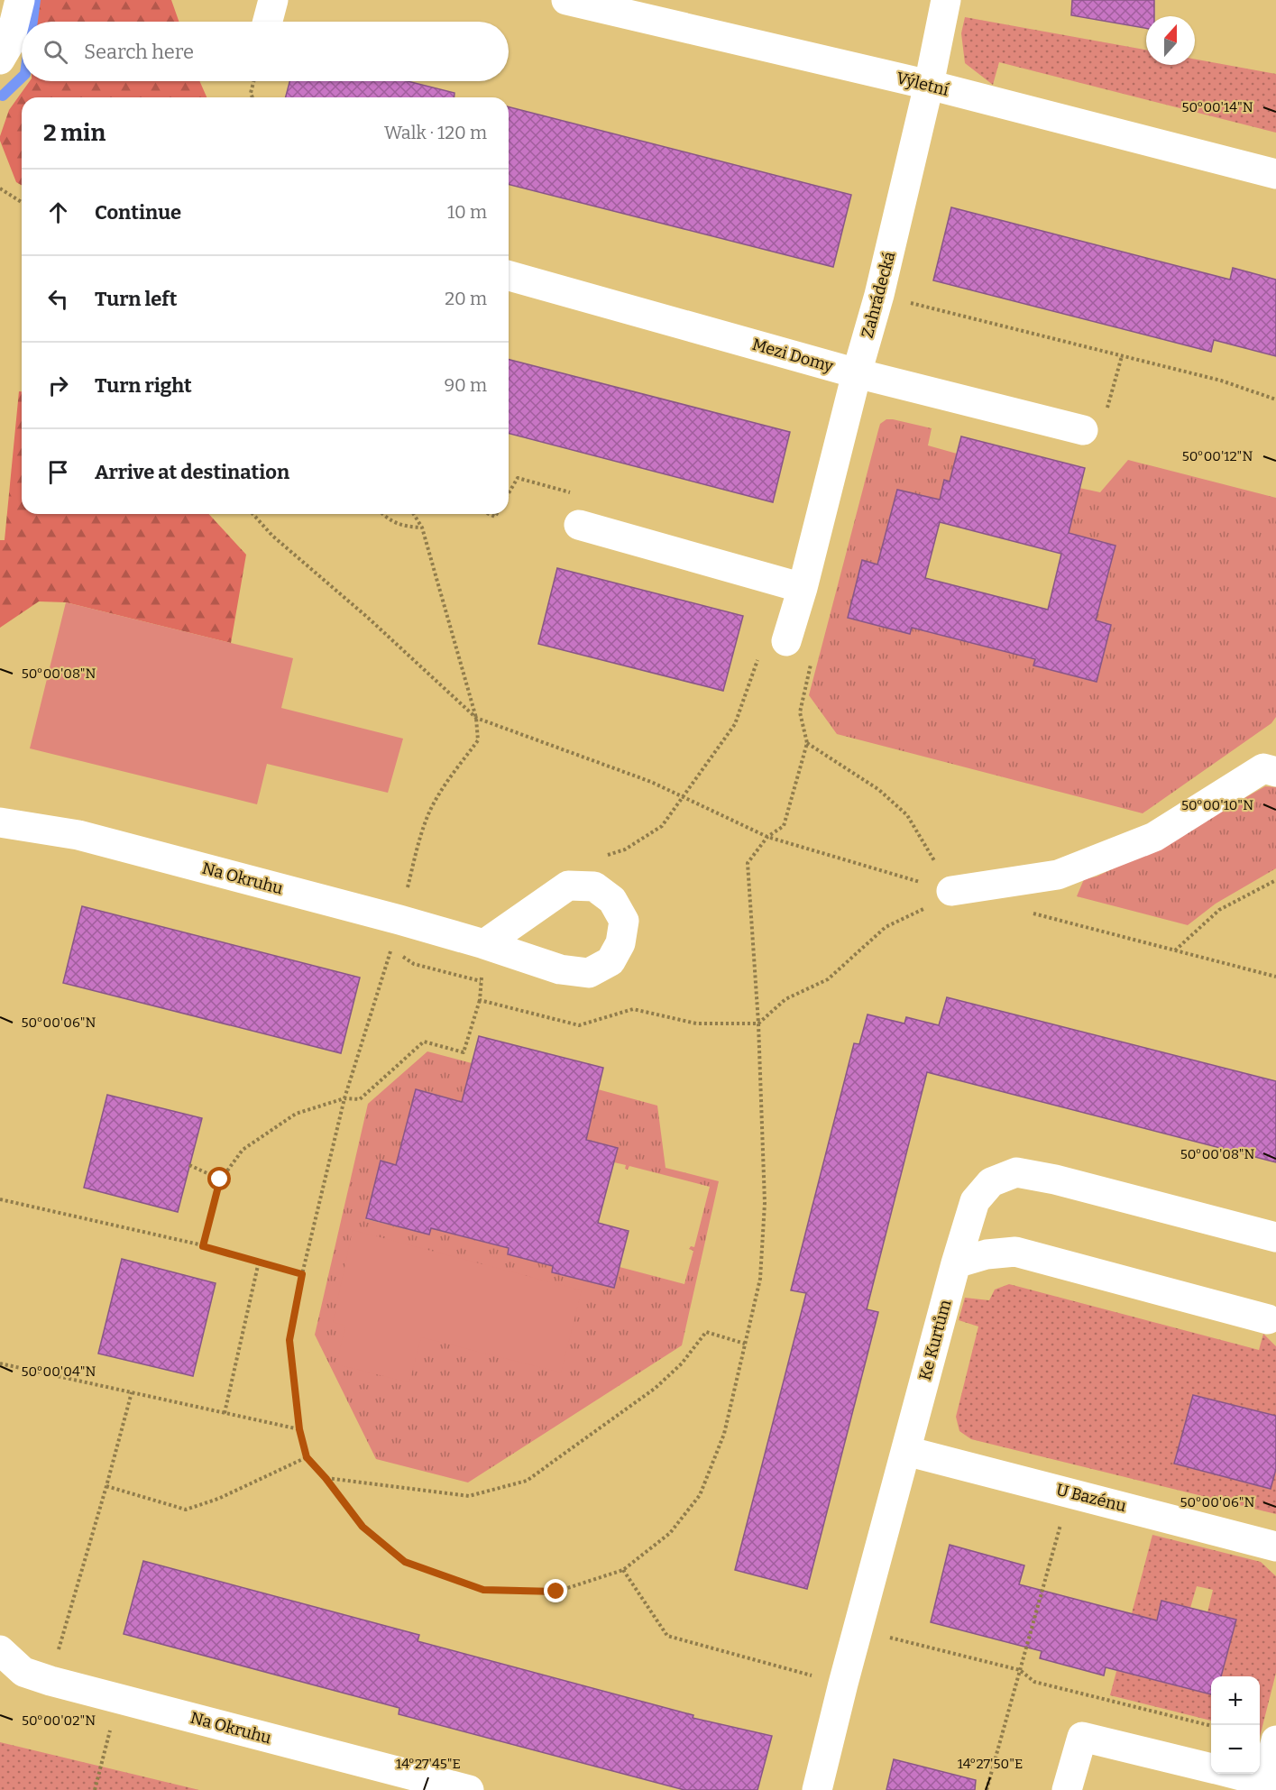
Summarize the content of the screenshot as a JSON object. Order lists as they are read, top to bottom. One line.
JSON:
{"streets":{"street":["Výletní","Zahrádecká","Mezi Domy","Na Okruhu","Ke Kurtům","U Bazénu"]},"crossings":[["Výletní","Zahrádecká"],["Zahrádecká","Mezi Domy"],["Ke Kurtům","U Bazénu"]],"north":"top","page":{"search":"Search here","heading":["2 min","Walk · 120 m"],"list":[["Continue","10 m"],["Turn left","20 m"],["Turn right","90 m"],"Arrive at destination"],"map_buttons":["+","−"]},"coordinates":["50°00'14\"N","50°00'12\"N","50°00'08\"N","50°00'10\"N","50°00'06\"N","50°00'04\"N","50°00'02\"N","14°27'45\"E","14°27'50\"E"]}
